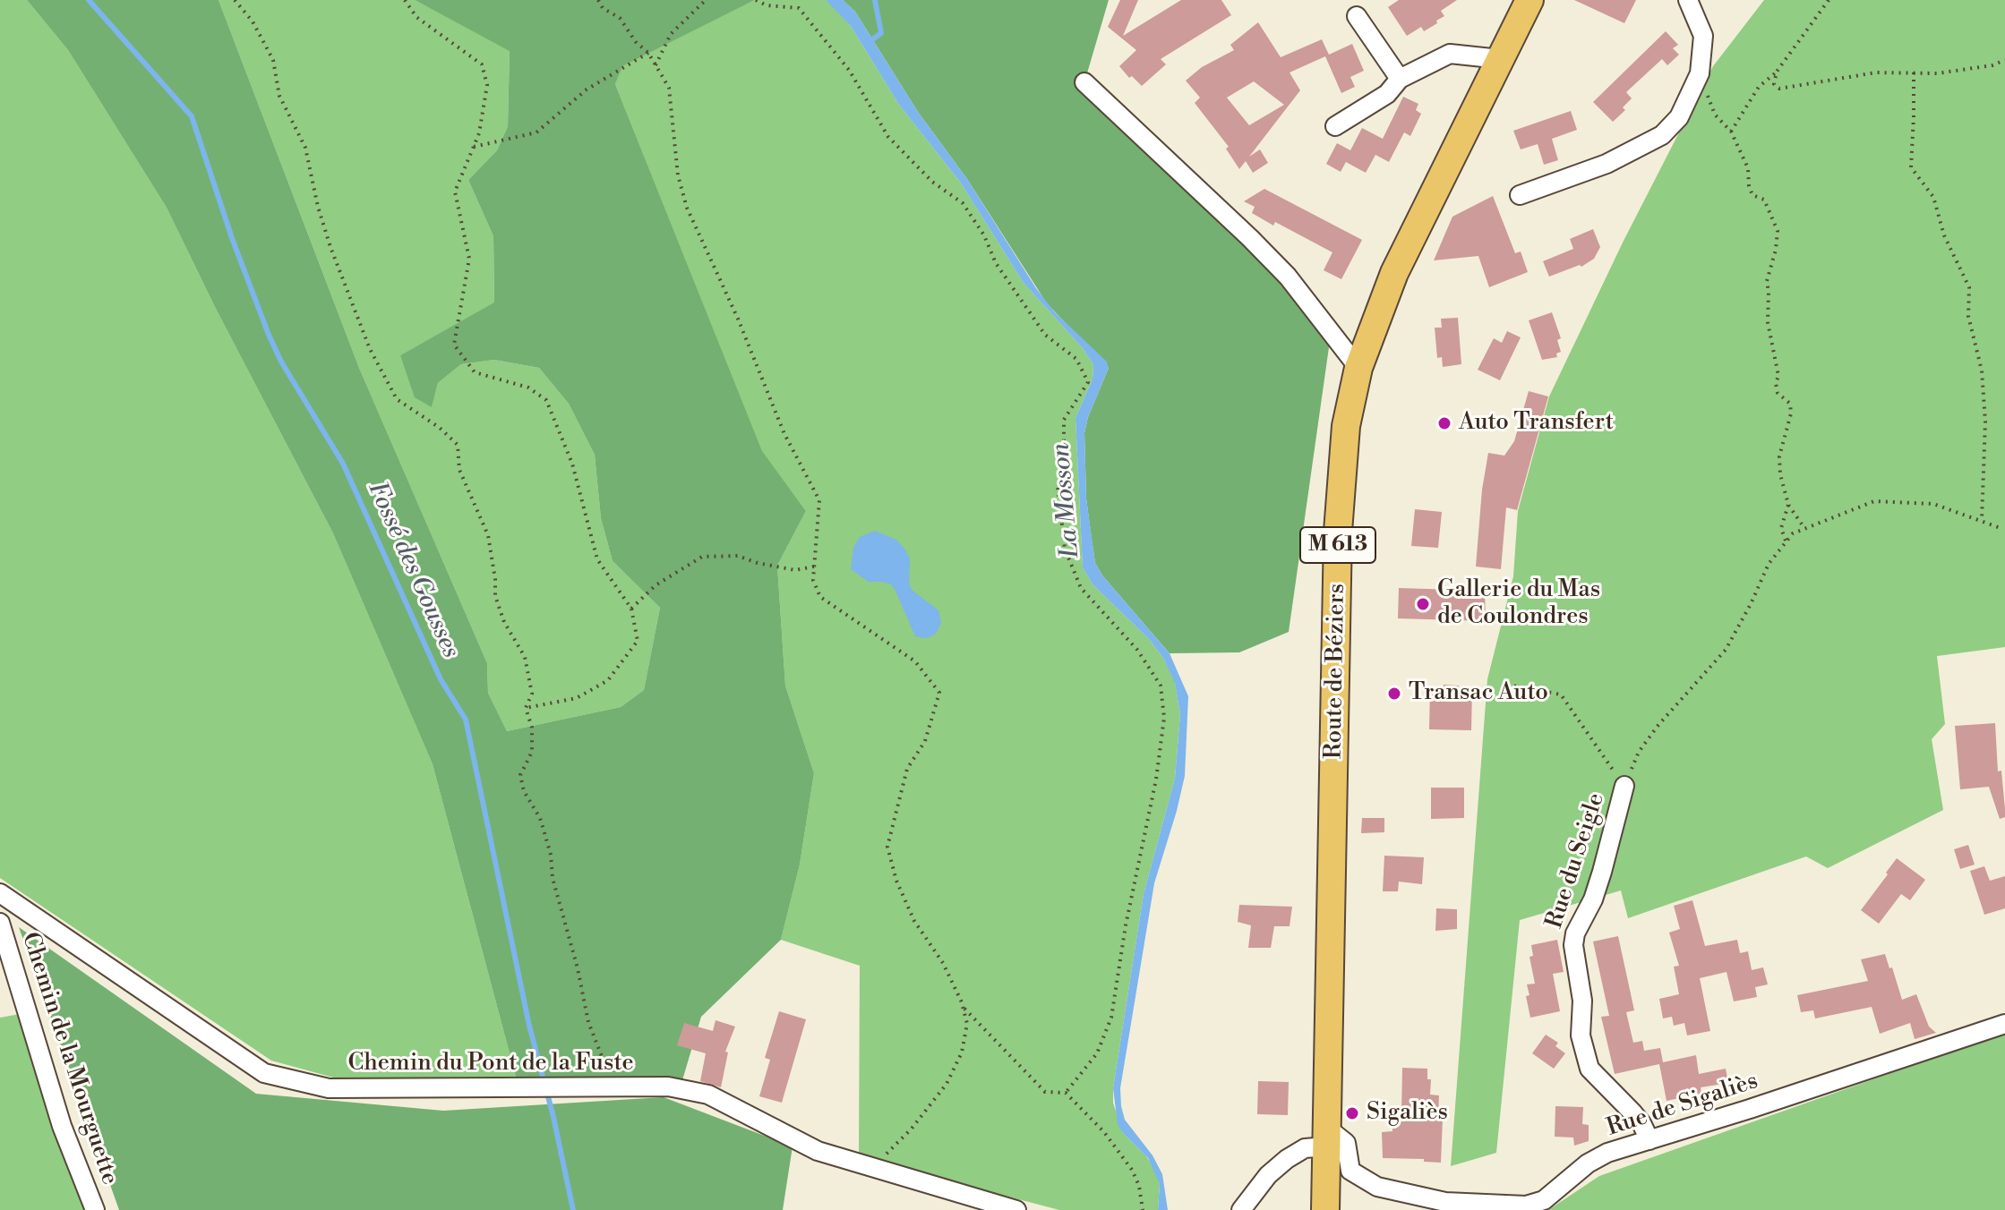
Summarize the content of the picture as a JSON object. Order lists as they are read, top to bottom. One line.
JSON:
{"streets":{"main road":["M 613","Route de Béziers"],"street":["Rue du Seigle","Chemin de la Mourguette","Chemin du Pont de la Fuste","Rue de Sigaliès"]},"crossings":[["Route de Béziers","Rue de Sigaliès"],["Rue du Seigle","Rue de Sigaliès"]],"water":["La Mosson","Fossé des Gousses"],"places":["Auto Transfert","Gallerie du Mas de Coulondres","Transac Auto","Sigaliès"]}
